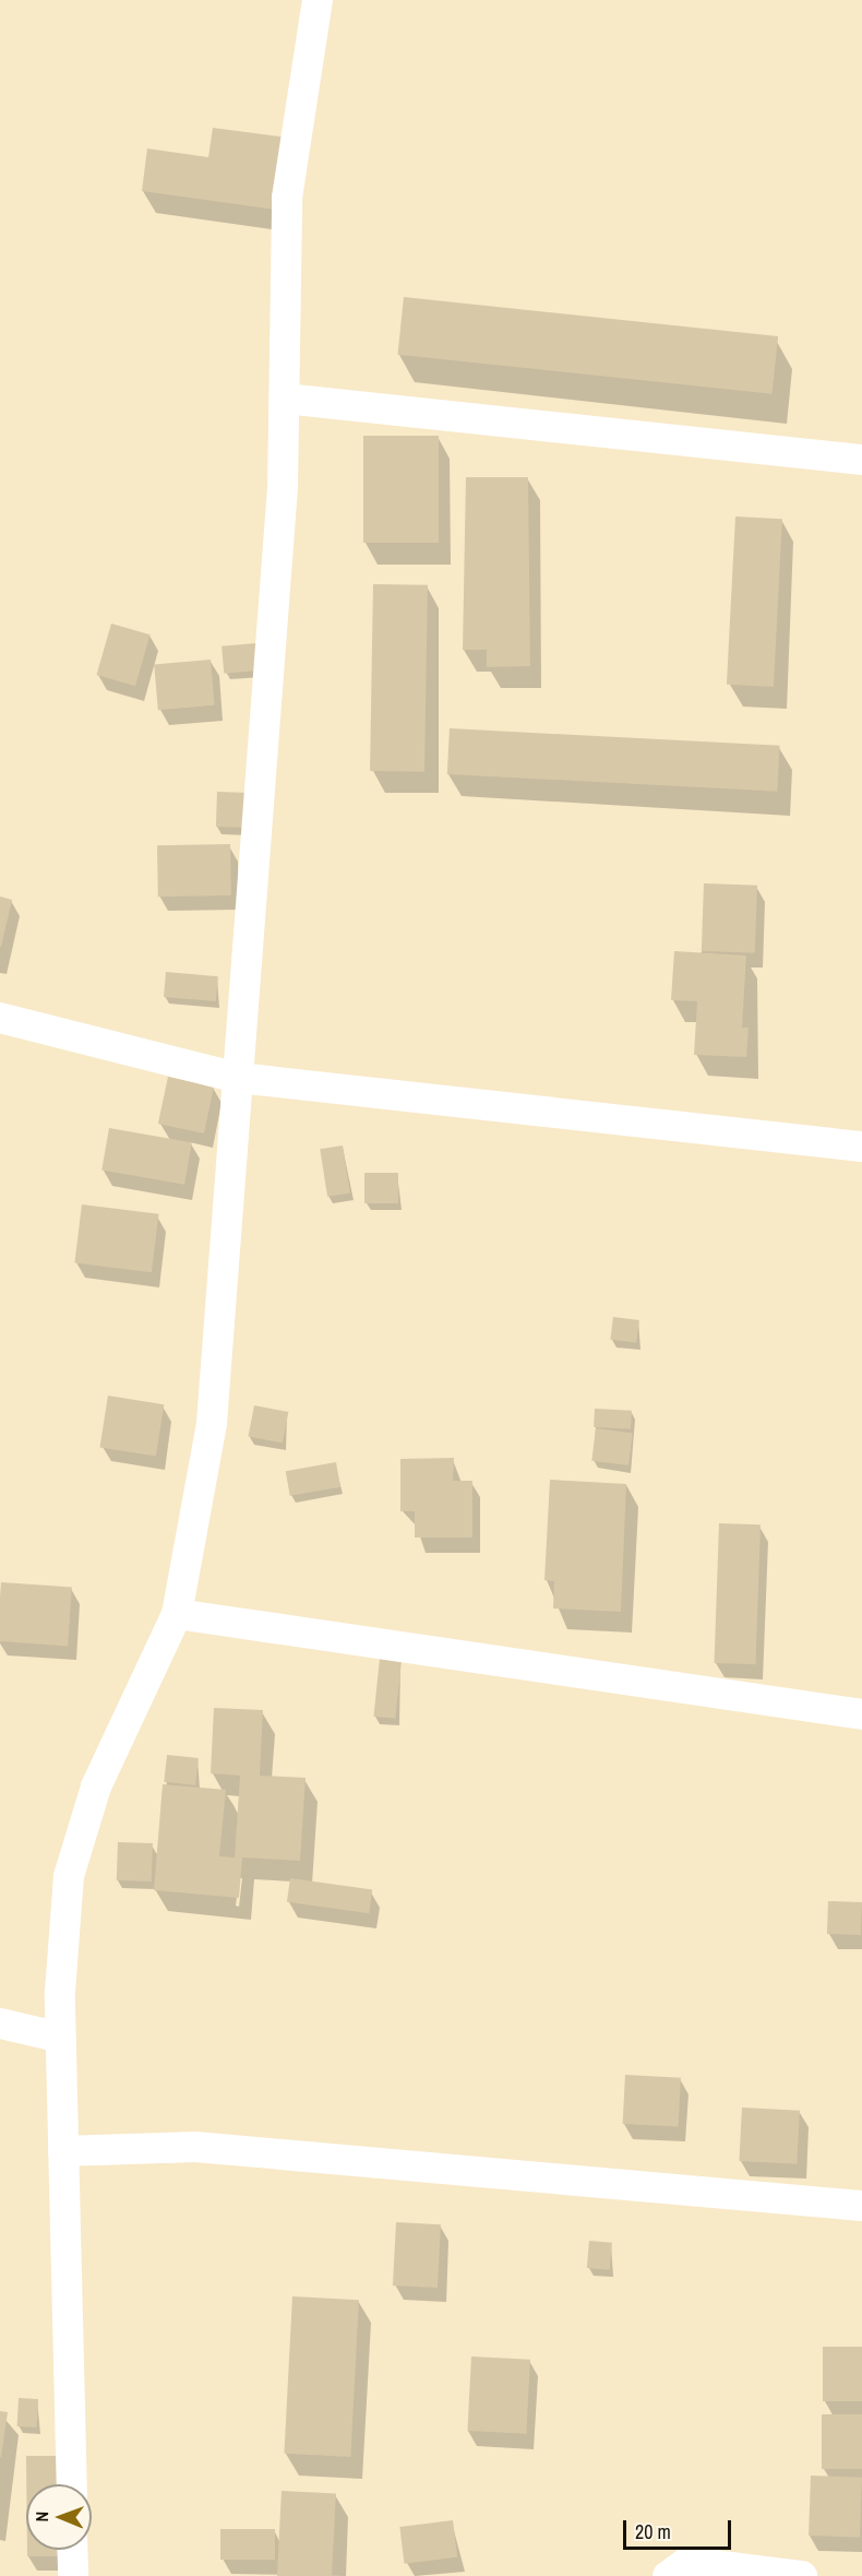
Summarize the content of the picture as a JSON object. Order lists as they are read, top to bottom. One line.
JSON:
{"scale_bar":"20 m","north":"left"}
